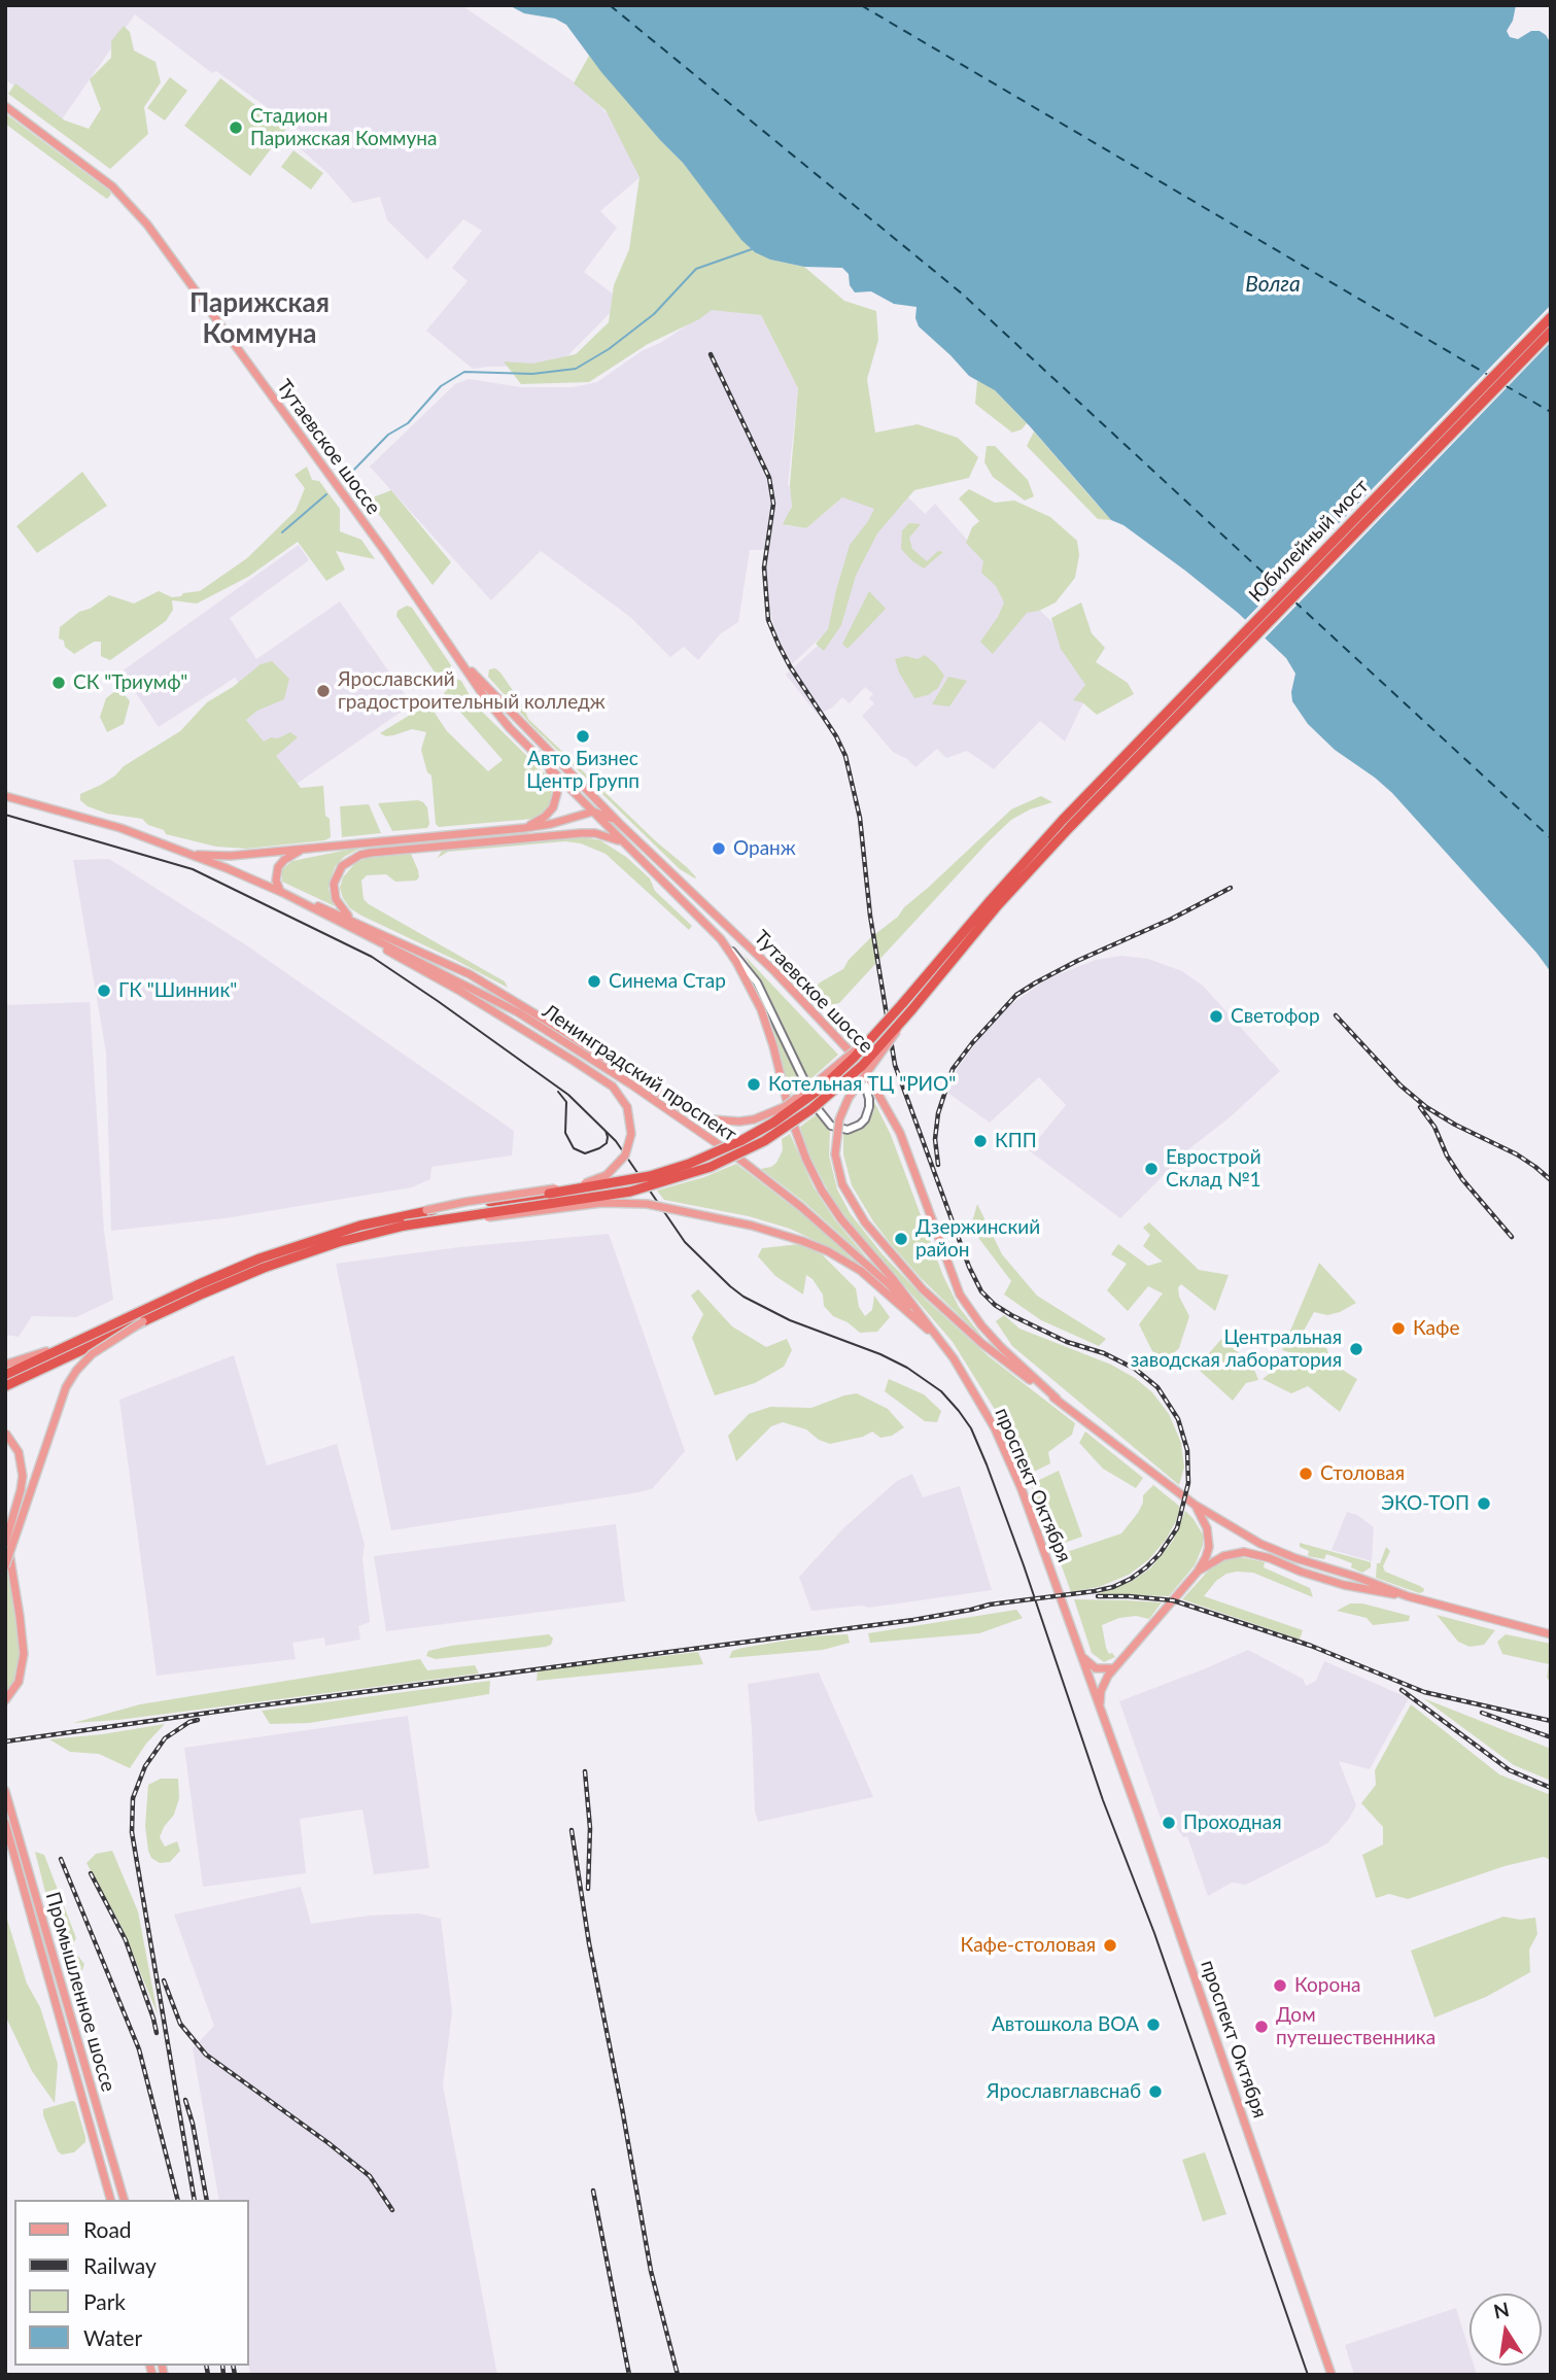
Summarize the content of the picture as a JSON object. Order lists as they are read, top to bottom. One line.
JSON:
{"streets":{"highway":["Юбилейный мост"],"main road":["Тутаевское шоссе","Ленинградский проспект","проспект Октября","Промышленное шоссе"]},"crossings":[["Тутаевское шоссе","Ленинградский проспект"],["Тутаевское шоссе","проспект Октября"],["Ленинградский проспект","проспект Октября"]],"districts":["Парижская Коммуна"],"water":["Волга"],"places":["Стадион Парижская Коммуна","СК \"Триумф\"","Ярославский градостроительный колледж","Авто Бизнес Центр Групп","Оранж","Синема Стар","ГК \"Шинник\"","Светофор","Котельная ТЦ \"РИО\"","КПП","Еврострой Склад №1","Дзержинский район","Кафе","Центральная заводская лаборатория","Столовая","ЭКО-ТОП","Проходная","Кафе-столовая","Корона","Автошкола ВОА","Дом путешественника","Ярославглавснаб"],"legend":["Road","Railway","Park","Water"],"north":"top"}
